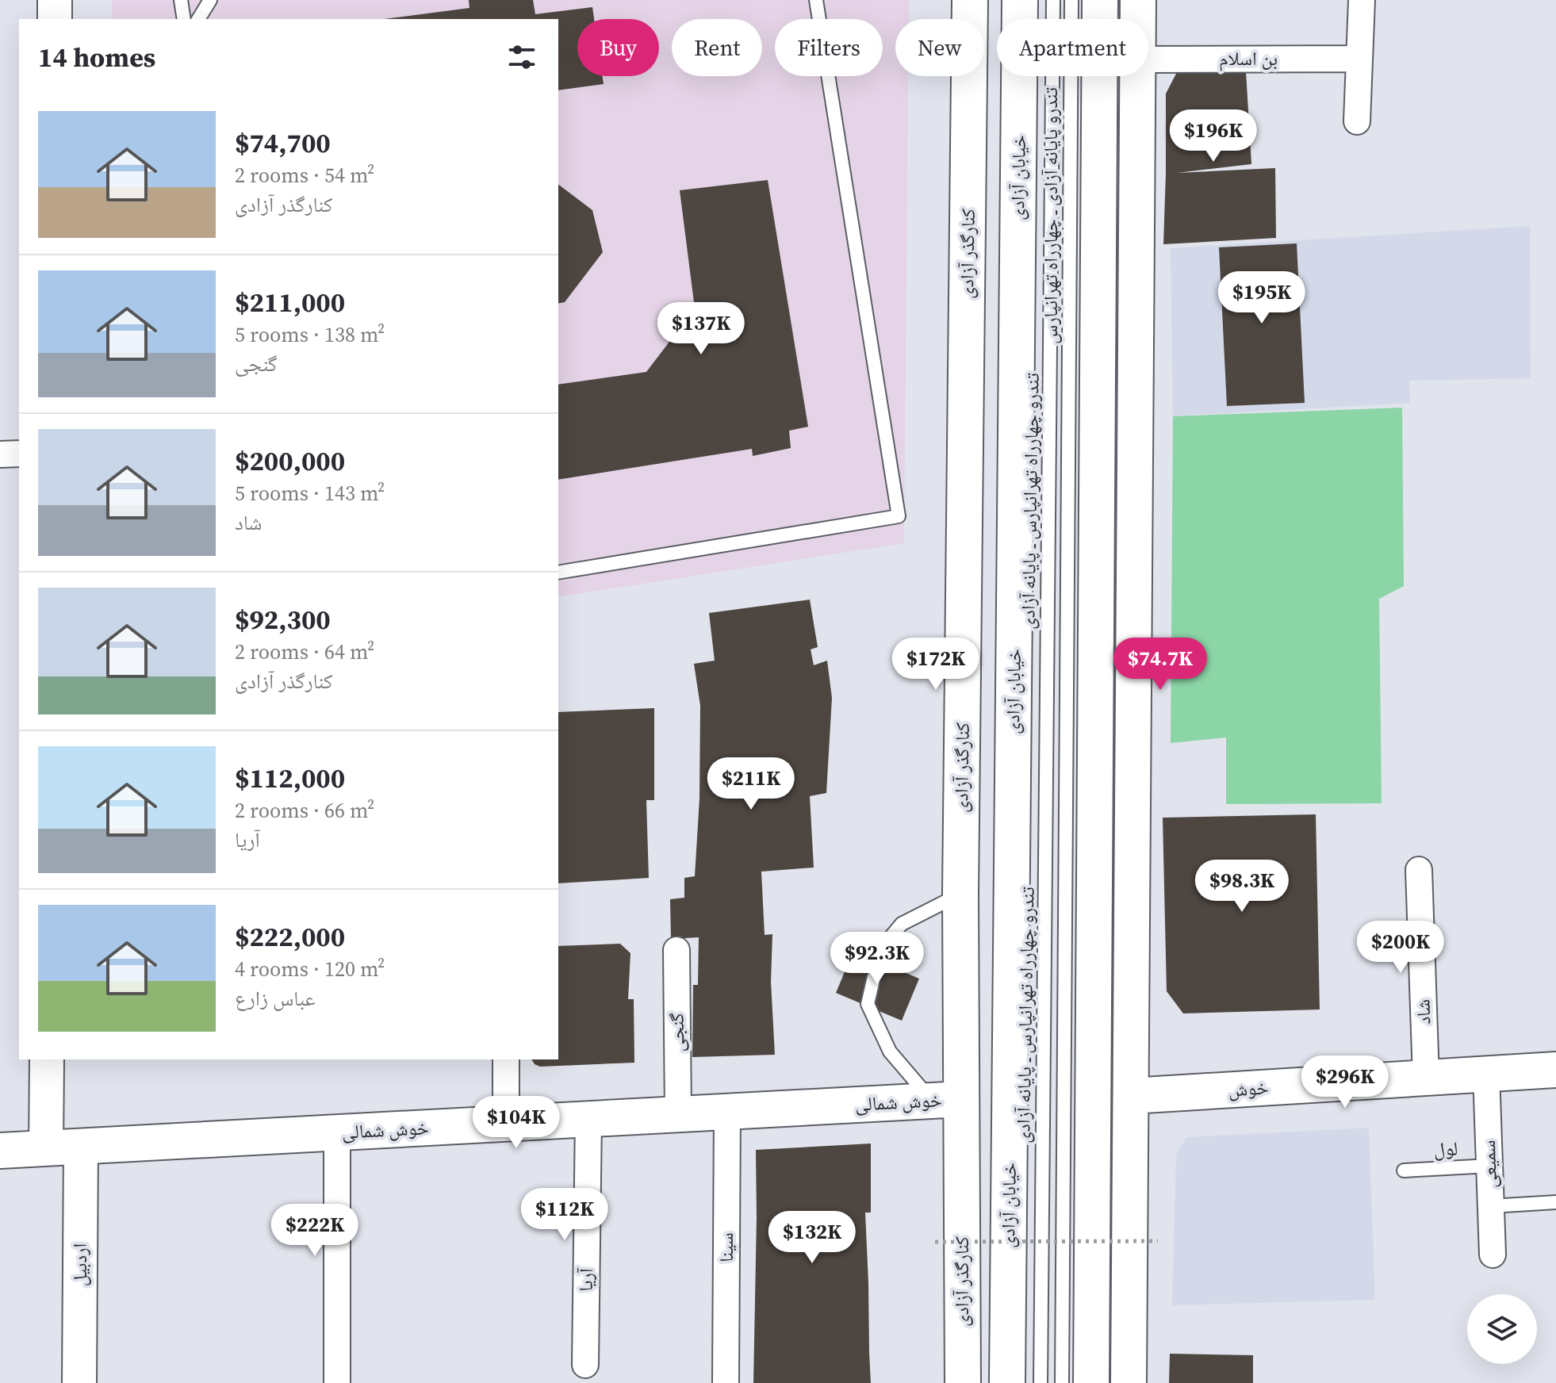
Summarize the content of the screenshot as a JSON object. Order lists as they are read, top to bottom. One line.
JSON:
{"streets":{"main road":["خیابان آزادی","کنارگذر آزادی","خوش","خوش شمالی"],"street":["بن اسلام","شاد","گنجی","سمیعی","سینا","اردبیل","آریا"],"lane":["تندرو پایانه آزادی ـ چهارراه تهرانپارس","تندرو چهارراه تهرانپارس ـ پایانه آزادی","لول"]},"crossings":[["کنارگذر آزادی","خوش شمالی"],["شاد","خوش"],["گنجی","خوش شمالی"],["خوش","سمیعی"],["خوش شمالی","سینا"],["خوش شمالی","اردبیل"],["خوش شمالی","آریا"],["لول","سمیعی"]],"page":{"chip":["Buy","Rent","Filters","New","Apartment"],"heading":"14 homes","list":[{"name":"$74,700","note":"2 rooms · 54 m² · کنارگذر آزادی"},{"name":"$211,000","note":"5 rooms · 138 m² · گنجی"},{"name":"$200,000","note":"5 rooms · 143 m² · شاد"},{"name":"$92,300","note":"2 rooms · 64 m² · کنارگذر آزادی"},{"name":"$112,000","note":"2 rooms · 66 m² · آریا"},{"name":"$222,000","note":"4 rooms · 120 m² · عباس زارع"}],"price":["$196K","$195K","$137K","$172K","$74.7K","$211K","$98.3K","$200K","$92.3K","$296K","$104K","$112K","$222K","$132K"]}}
